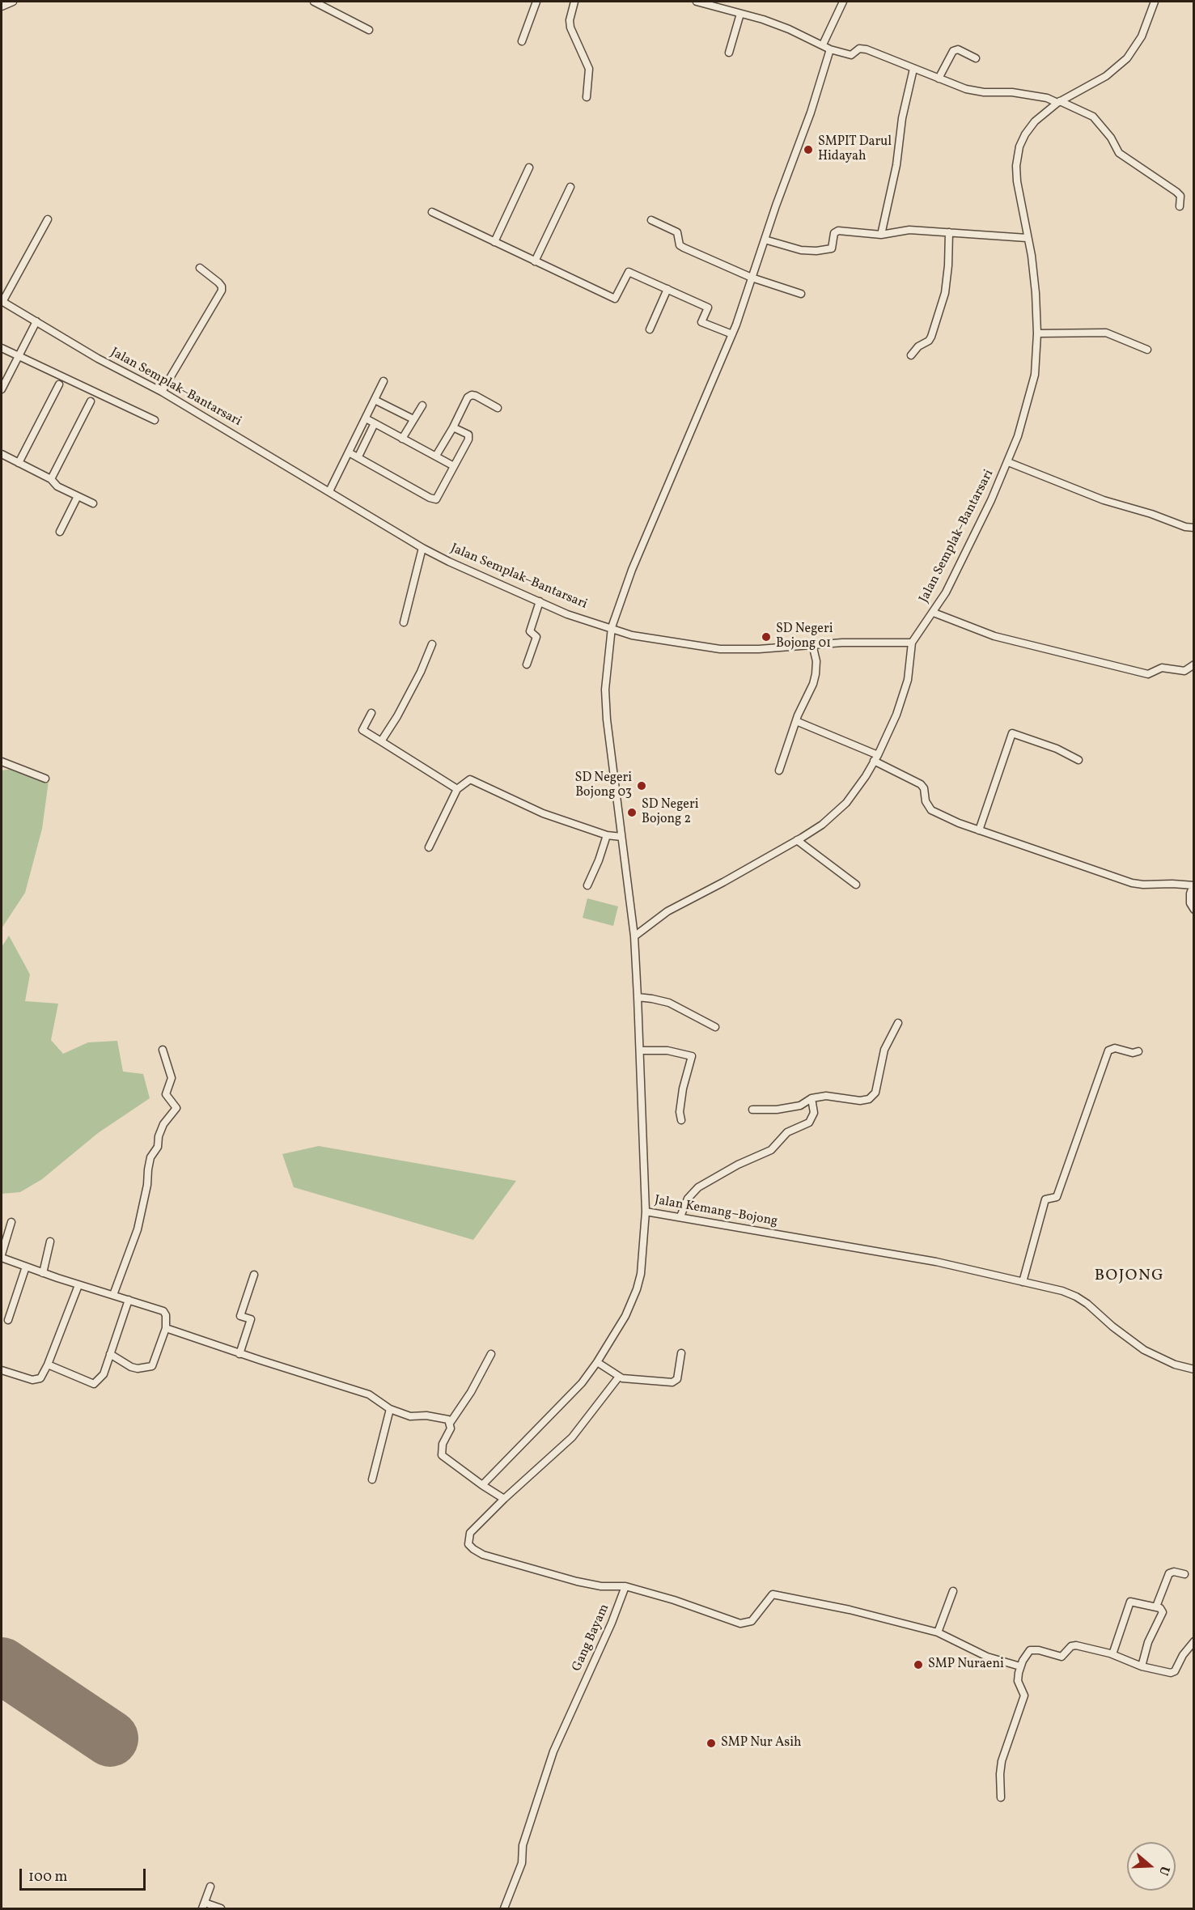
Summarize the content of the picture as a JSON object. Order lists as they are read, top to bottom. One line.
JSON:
{"streets":{"street":["Jalan Semplak–Bantarsari","Jalan Kemang–Bojong","Gang Bayam"]},"crossings":[["Jalan Semplak–Bantarsari","Jalan Kemang–Bojong"]],"districts":["BOJONG"],"places":["SMPIT Darul Hidayah","SD Negeri Bojong 01","SD Negeri Bojong 03","SD Negeri Bojong 2","SMP Nuraeni","SMP Nur Asih"],"scale_bar":"100 m","north":"right"}
